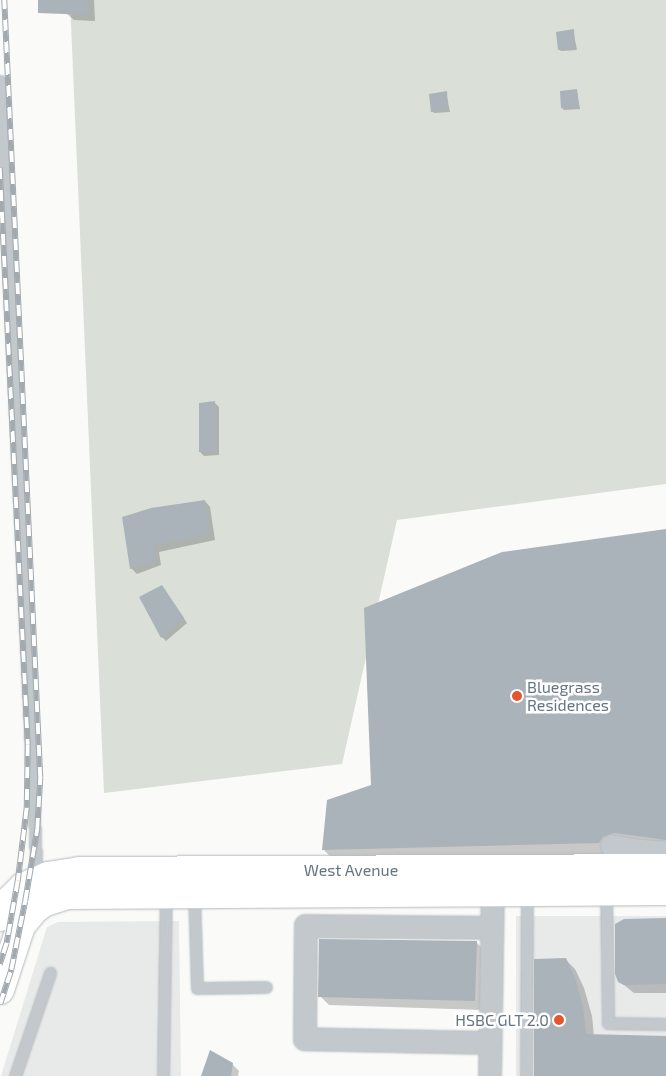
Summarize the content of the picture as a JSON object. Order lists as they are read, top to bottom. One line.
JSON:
{"streets":{"main road":["West Avenue"]},"places":["Bluegrass Residences","HSBC GLT 2.0"]}
